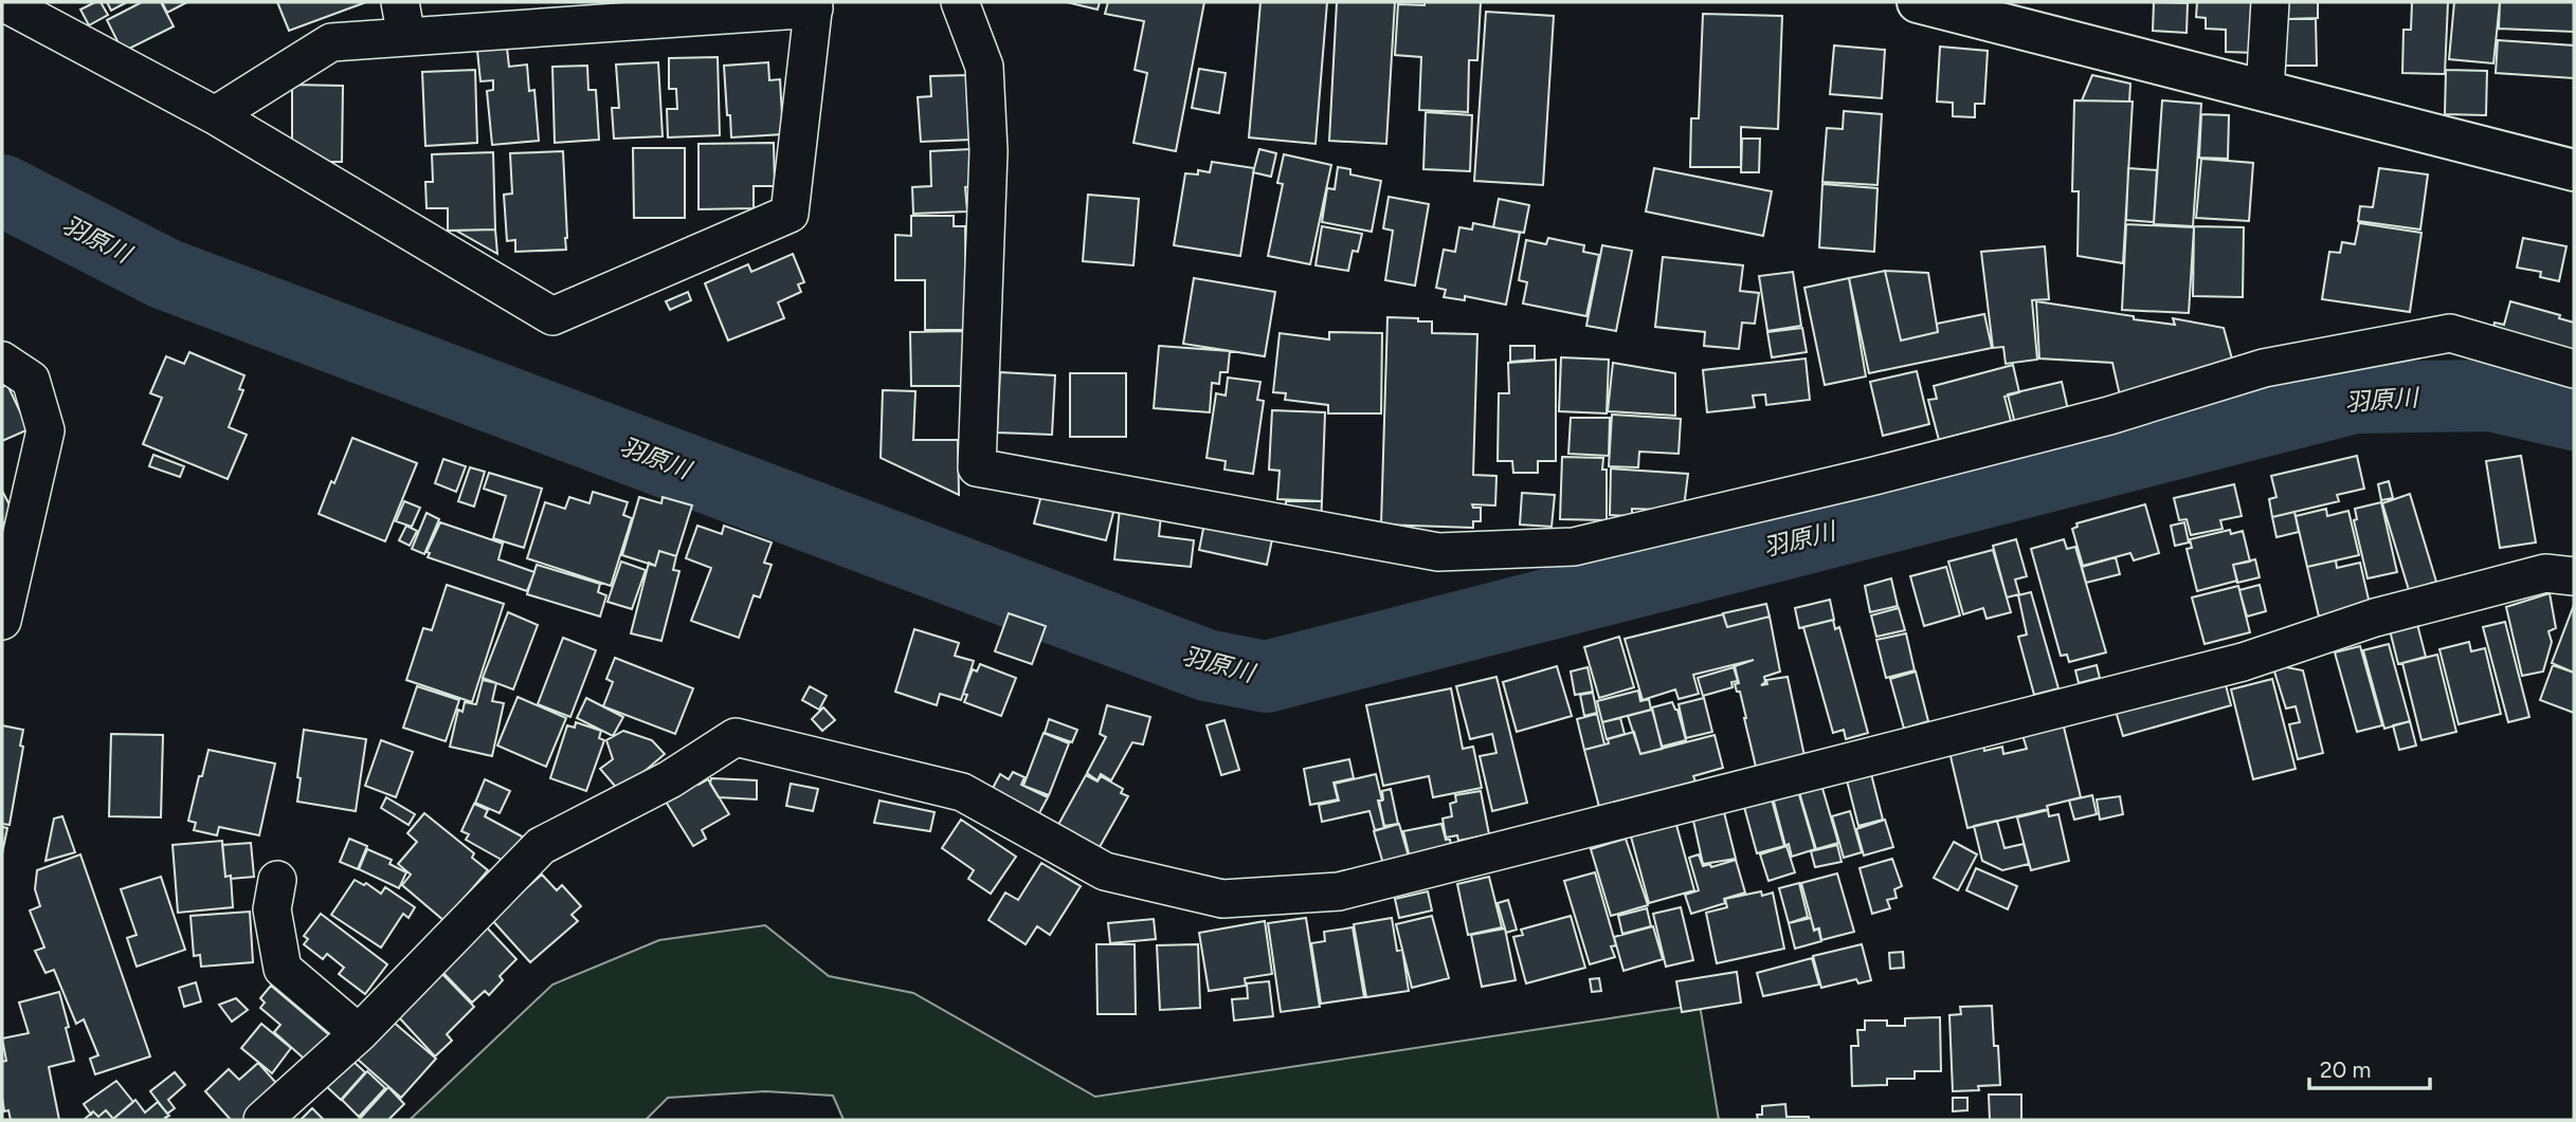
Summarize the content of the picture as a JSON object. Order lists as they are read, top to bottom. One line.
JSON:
{"water":["羽原川"],"scale_bar":"20 m"}
